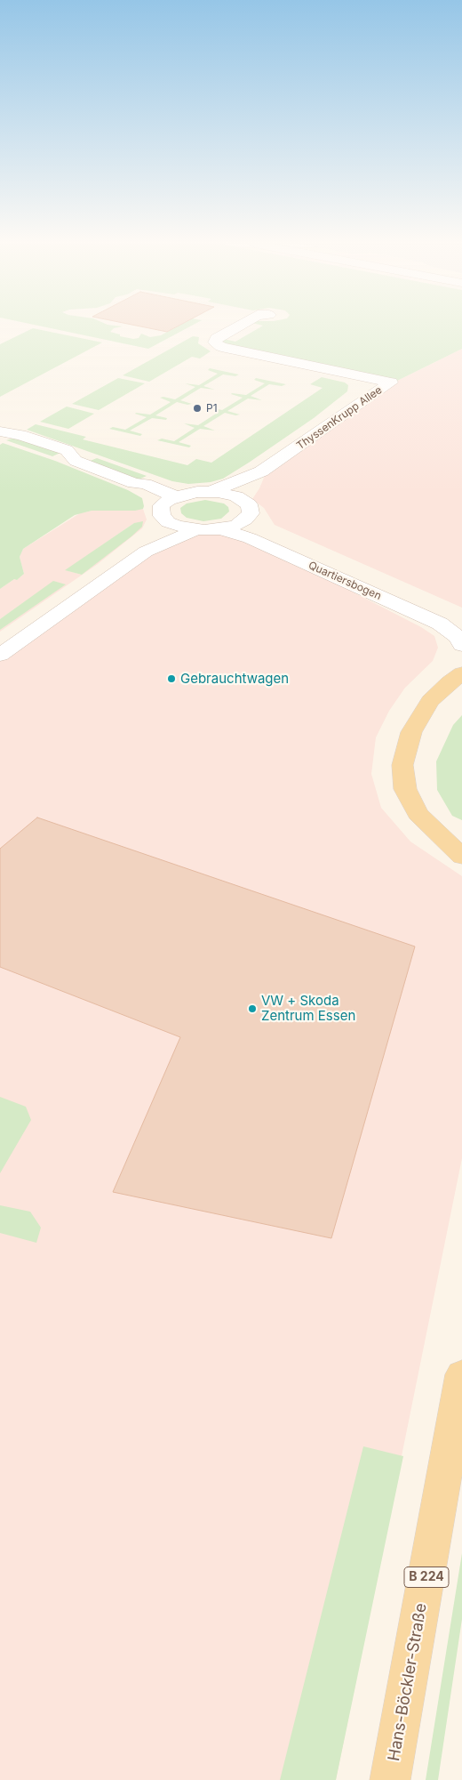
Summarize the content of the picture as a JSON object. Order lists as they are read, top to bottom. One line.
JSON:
{"streets":{"main road":["B 224","Hans-Böckler-Straße"],"street":["ThyssenKrupp Allee","Quartiersbogen"]},"places":["P1","Gebrauchtwagen","VW + Skoda Zentrum Essen"]}
